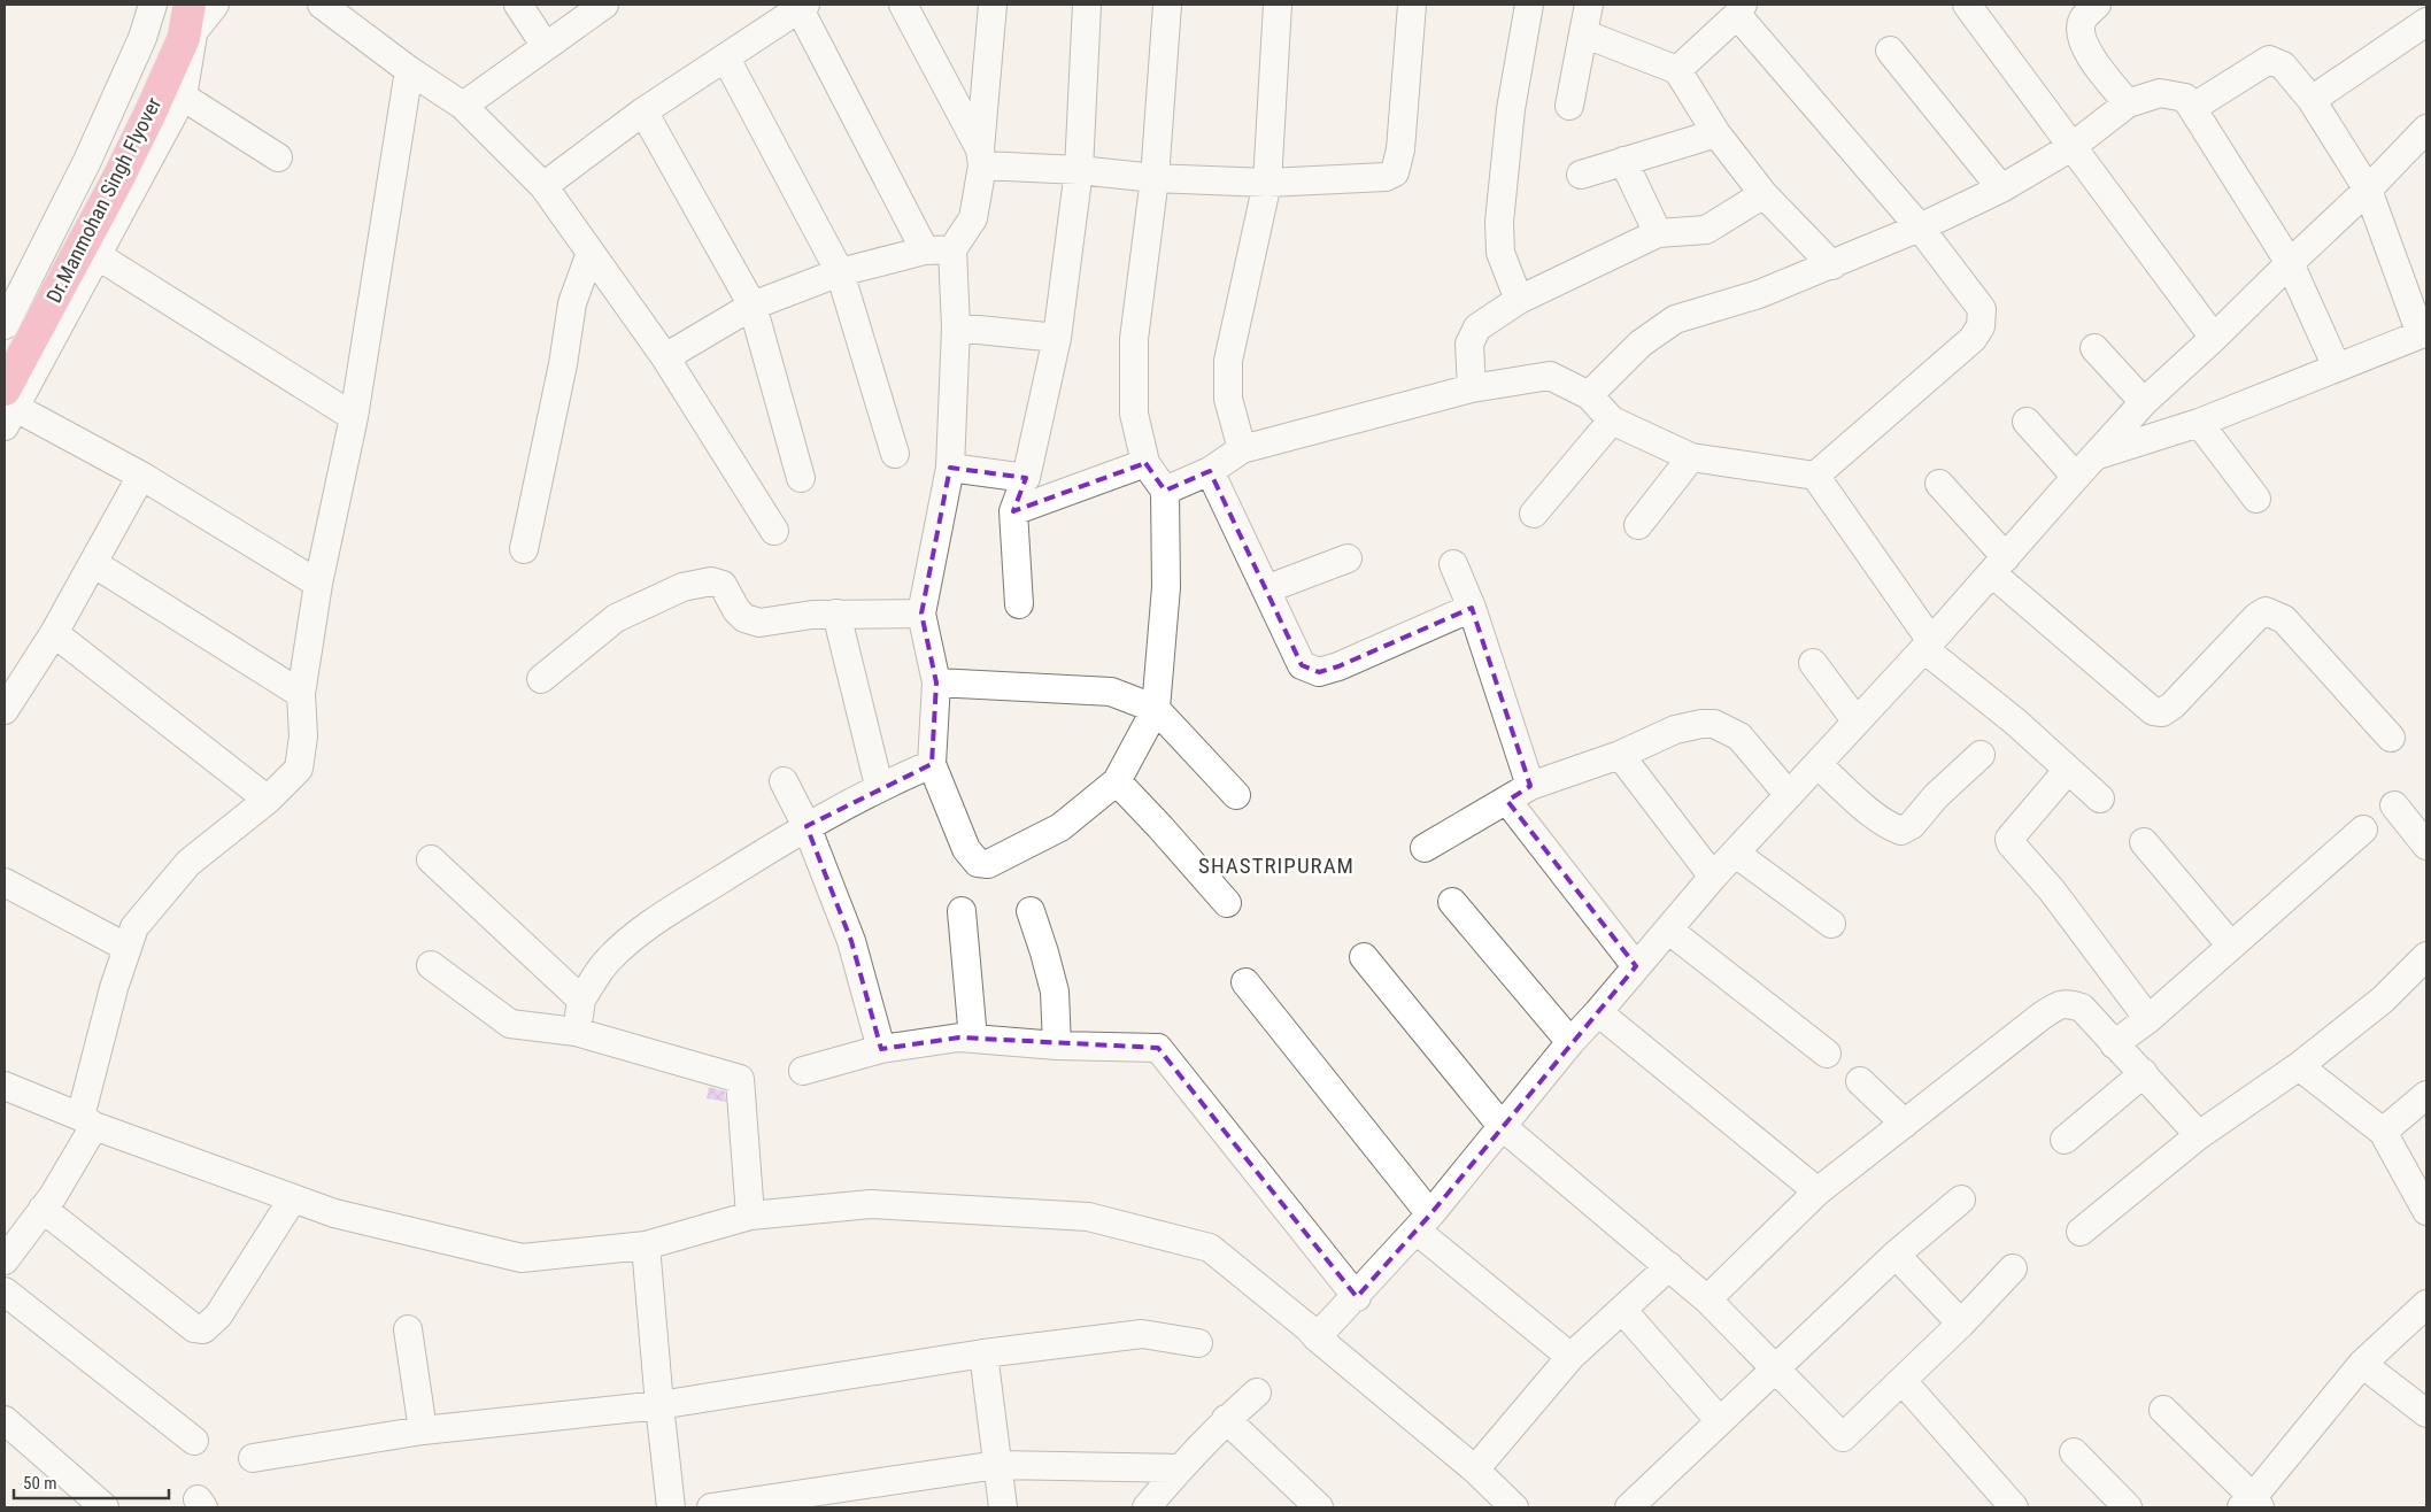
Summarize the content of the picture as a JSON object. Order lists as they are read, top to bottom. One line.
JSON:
{"streets":{"highway":["Dr.Manmohan Singh Flyover"]},"districts":["SHASTRIPURAM"],"scale_bar":"50 m"}
